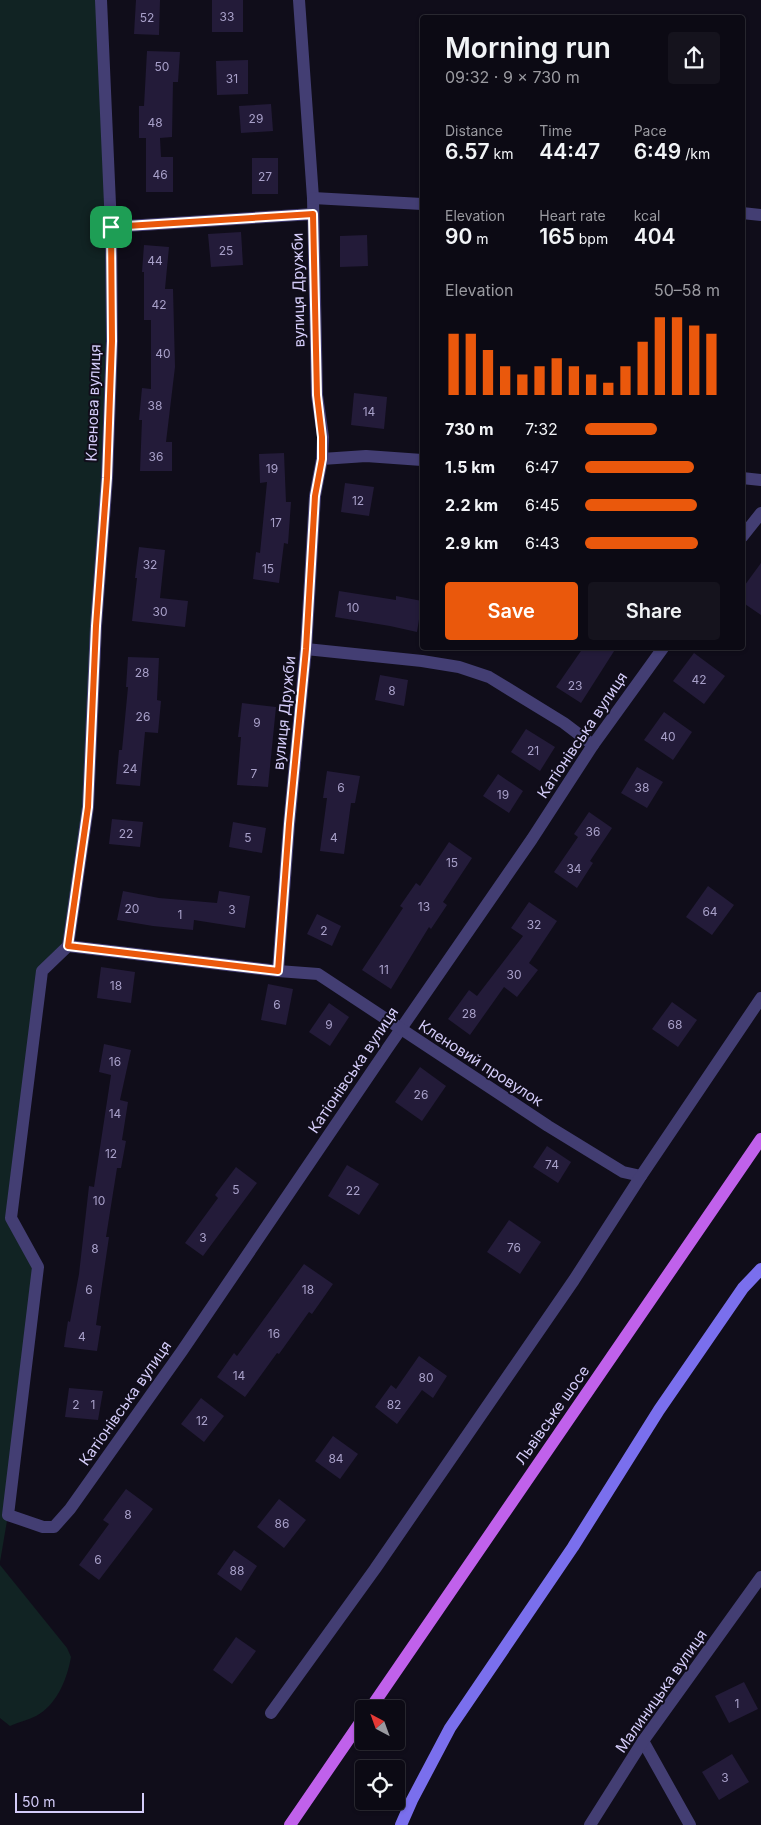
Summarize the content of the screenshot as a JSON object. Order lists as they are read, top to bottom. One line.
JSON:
{"streets":{"main road":["Львівське шосе"],"street":["вулиця Дружби","Кленова вулиця","Катіонівська вулиця","Кленовий провулок","Малиницька вулиця"]},"crossings":[["вулиця Дружби","Кленовий провулок"],["Кленова вулиця","Катіонівська вулиця"],["Кленова вулиця","Кленовий провулок"],["Катіонівська вулиця","Кленовий провулок"]],"house_numbers":["33","52","50","31","29","48","46","27","25","44","42","40","38","14","36","19","12","17","32","15","10","30","28","42","23","8","26","9","40","21","24","7","6","38","19","36","22","5","4","15","34","13","20","3","64","1","32","2","11","30","18","6","28","9","68","16","26","14","12","74","5","22","10","3","76","8","6","18","16","4","14","80","2","1","82","12","84","8","86","6","88","1","3"],"scale_bar":"50 m","north":"top left","page":{"heading":["Morning run","09:32 · 9 × 730 m"],"stats":[["Distance","6.57 km"],["Time","44:47"],["Pace","6:49 /km"],["Elevation","90 m"],["Heart rate","165 bpm"],["kcal","404"]],"chart":["Elevation","50–58 m"],"list":[{"name":"730 m","note":"7:32"},{"name":"1.5 km","note":"6:47"},{"name":"2.2 km","note":"6:45"},{"name":"2.9 km","note":"6:43"}],"buttons":["Save","Share"],"scale":"50 m"}}
